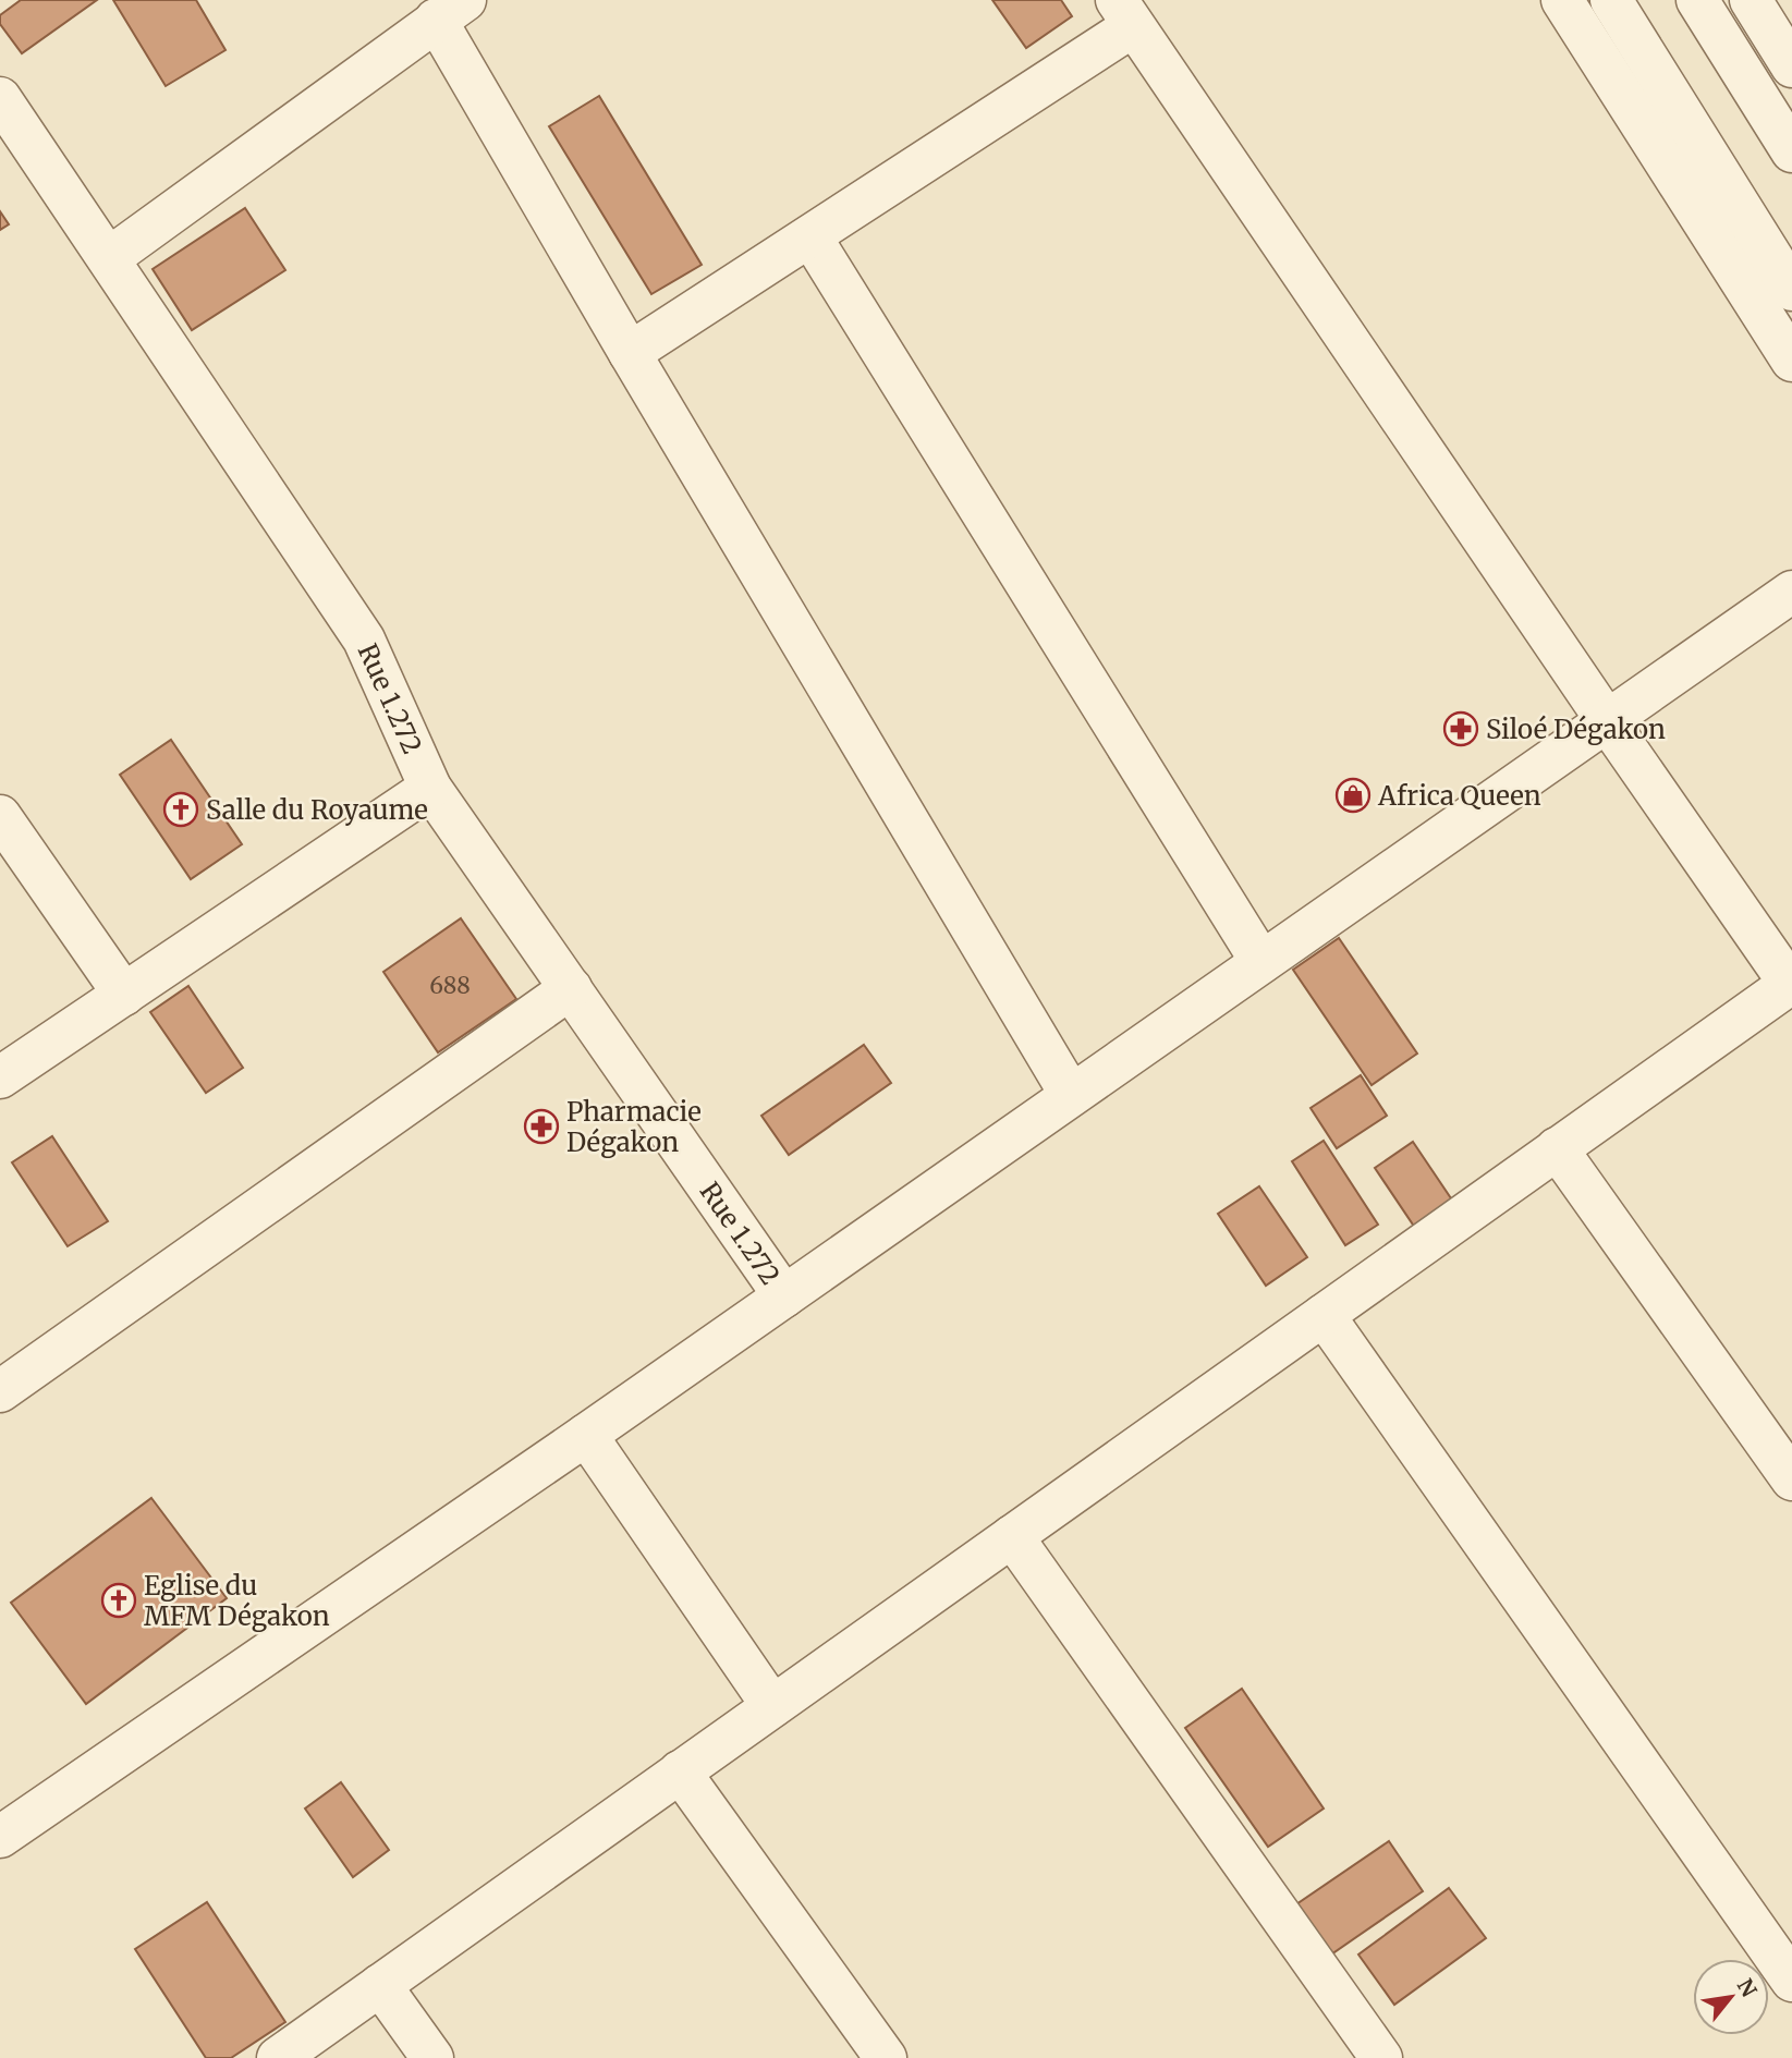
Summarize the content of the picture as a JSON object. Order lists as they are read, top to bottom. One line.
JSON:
{"streets":{"street":["Rue 1.272"]},"places":{"pharmacy":["Siloé Dégakon","Pharmacie Dégakon"],"shop":["Africa Queen"],"church":["Salle du Royaume","Eglise du MFM Dégakon"]},"house_numbers":["688"],"north":"top right"}
